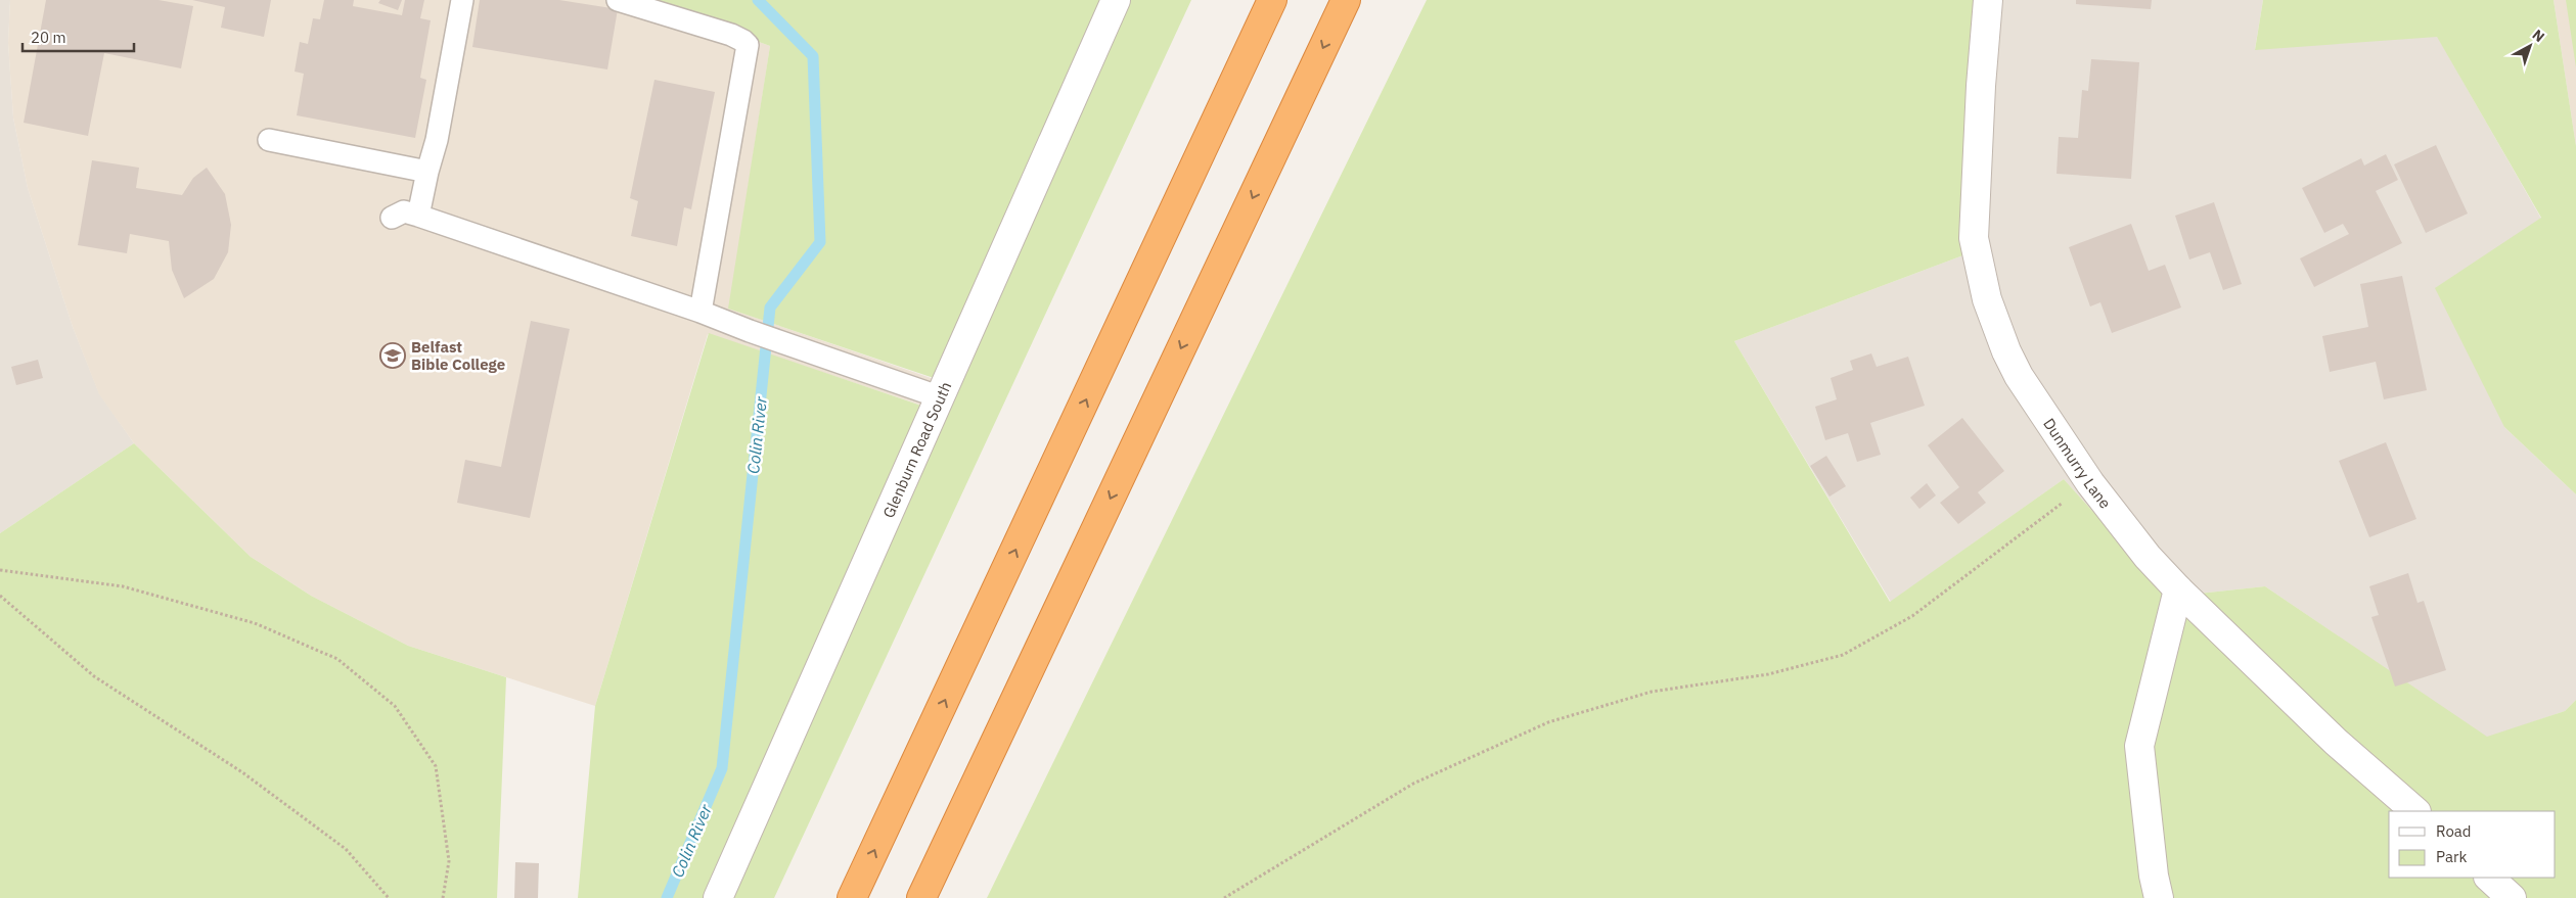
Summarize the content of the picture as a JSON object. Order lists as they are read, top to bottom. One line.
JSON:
{"streets":{"street":["Glenburn Road South","Dunmurry Lane"]},"water":["Colin River"],"places":{"school or university":["Belfast Bible College"]},"legend":["Road","Park"],"scale_bar":"20 m","north":"top right"}
